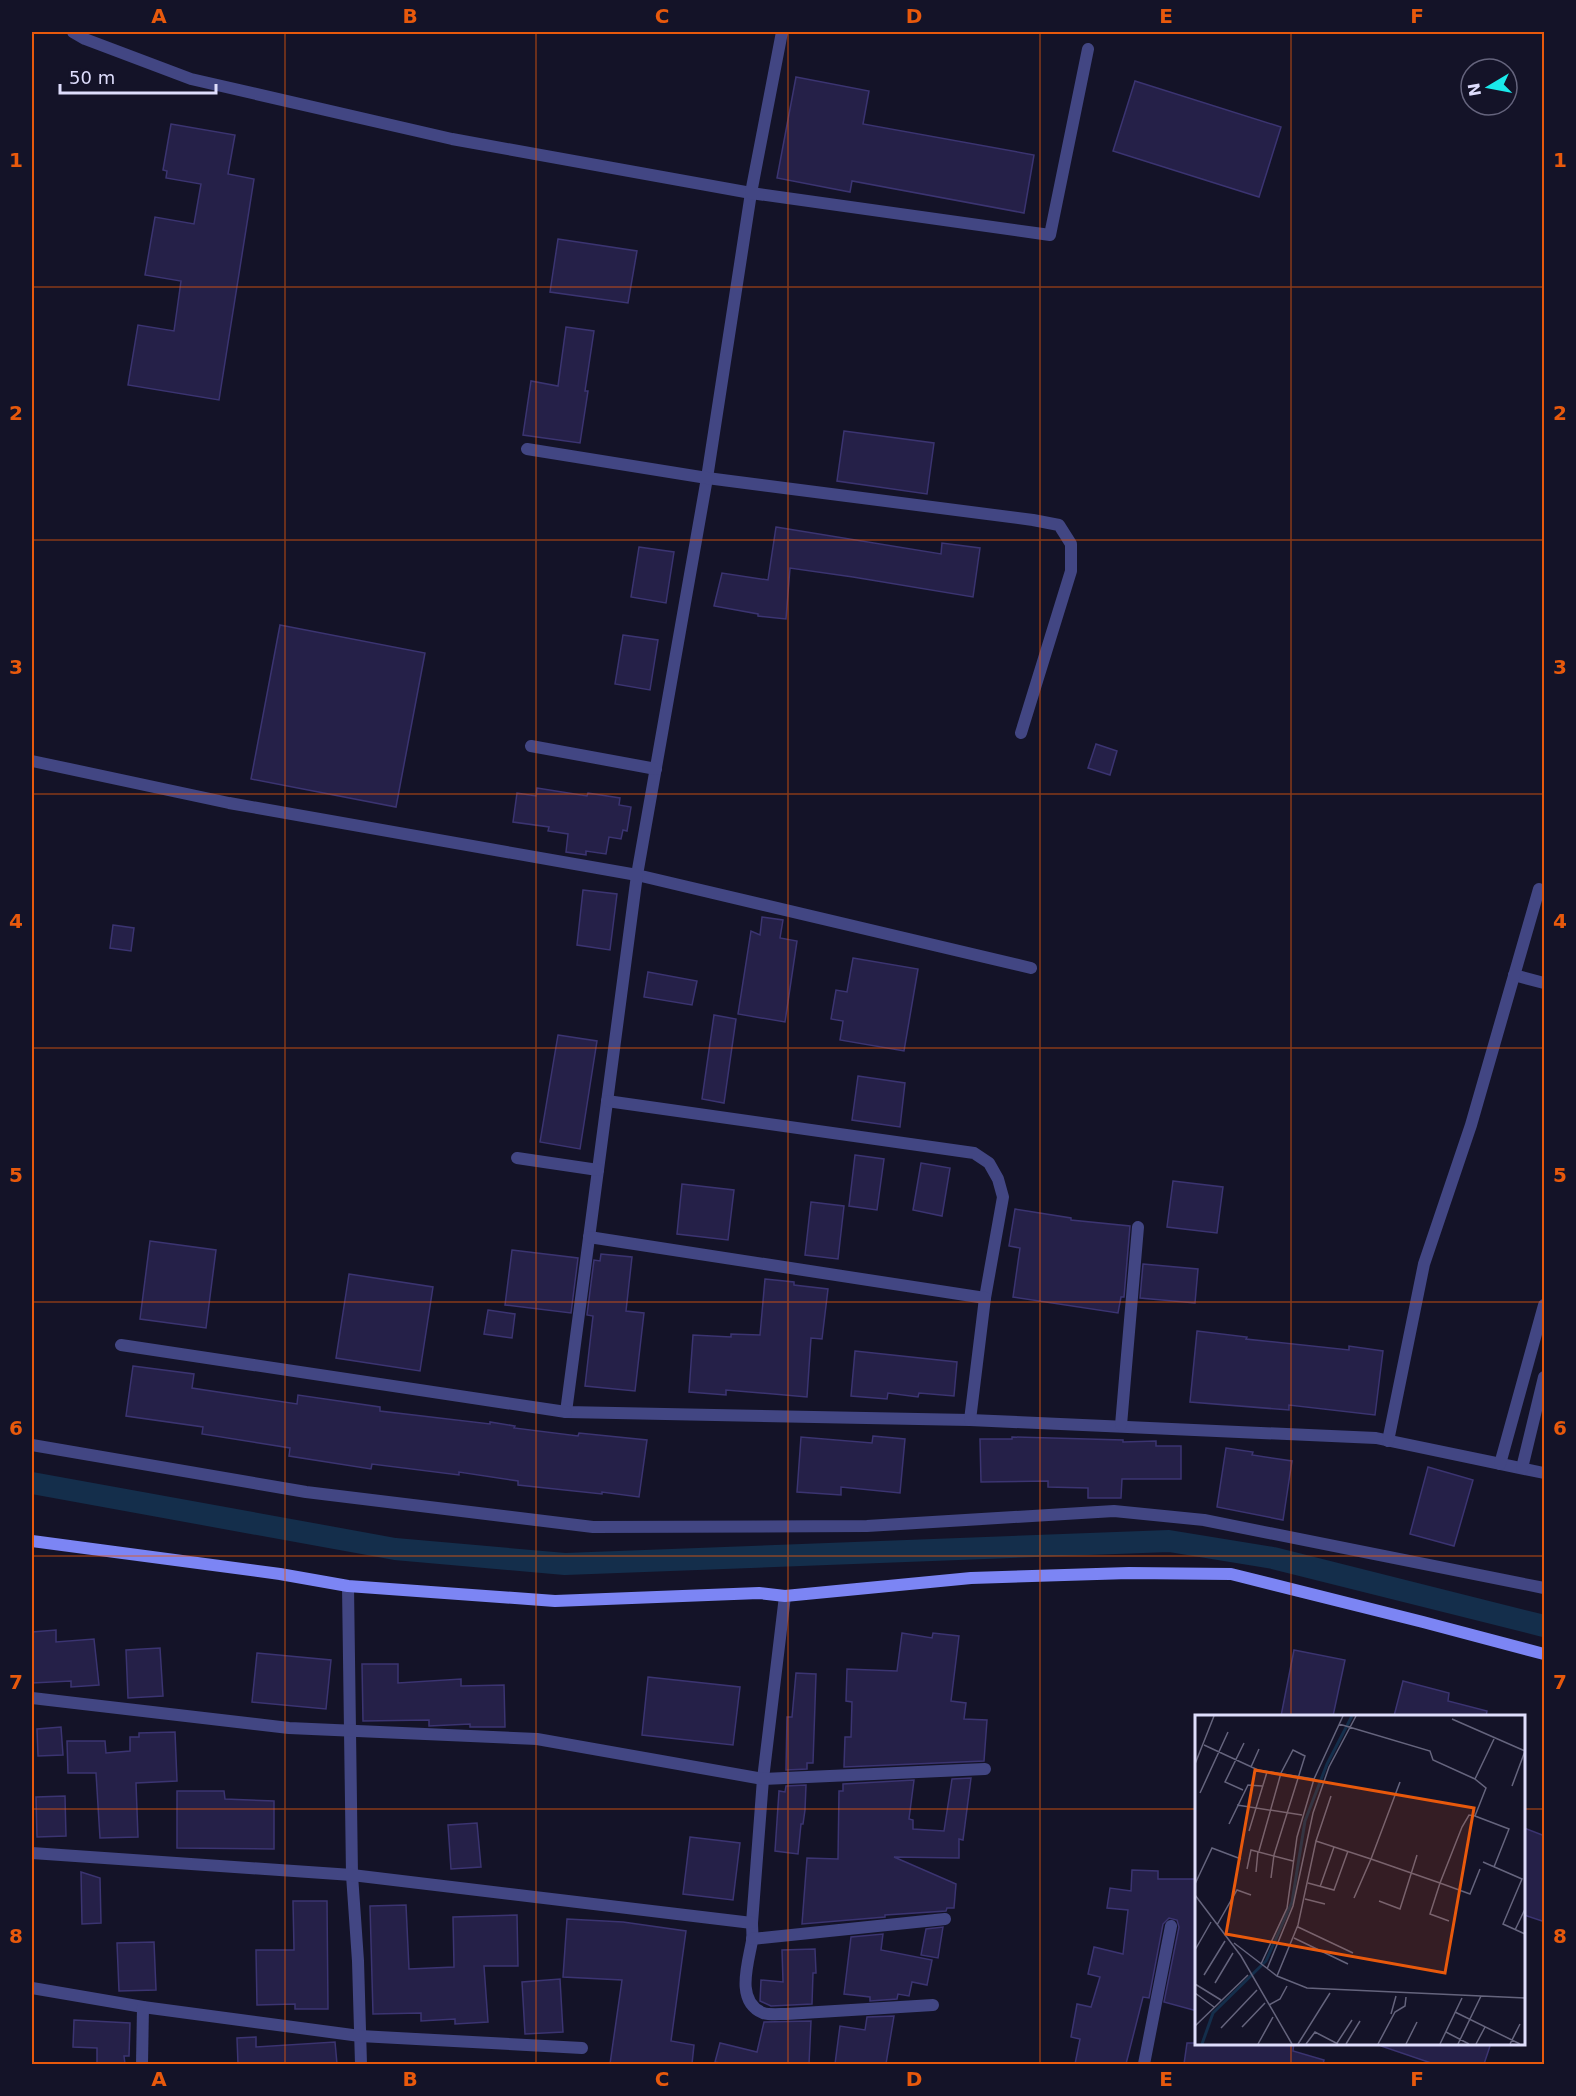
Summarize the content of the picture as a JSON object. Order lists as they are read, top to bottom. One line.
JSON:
{"scale_bar":"50 m","north":"left","grid":{"columns":["A","B","C","D","E","F"],"rows":["1","2","3","4","5","6","7","8"]}}
